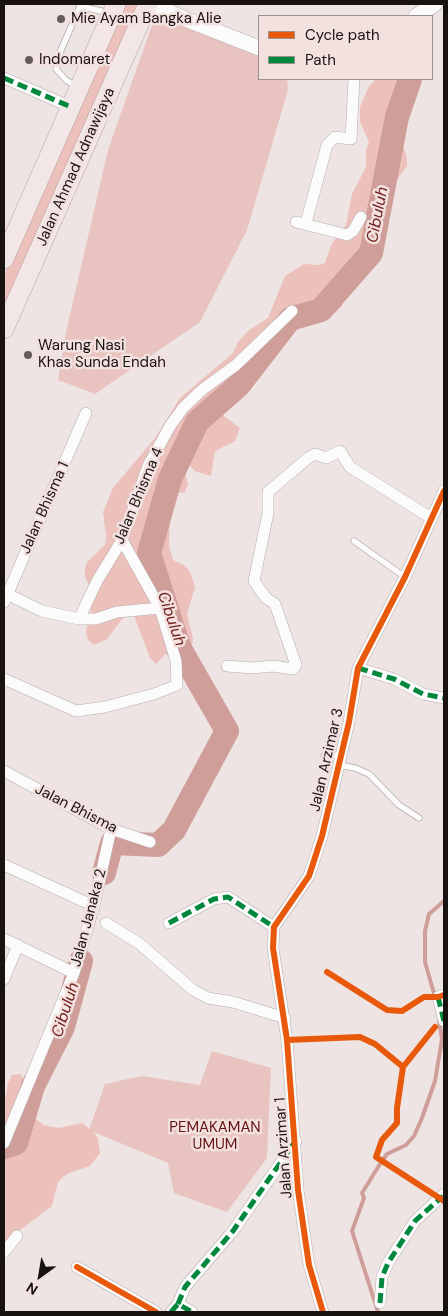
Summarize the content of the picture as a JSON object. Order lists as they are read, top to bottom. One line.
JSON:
{"streets":{"main road":["Jalan Ahmad Adnawijaya"],"street":["Jalan Bhisma 4","Jalan Bhisma 1","Jalan Arzimar 3","Jalan Bhisma","Jalan Janaka 2","Jalan Arzimar 1"]},"crossings":[["Jalan Bhisma","Jalan Janaka 2"]],"water":["Cibuluh"],"parks":["PEMAKAMAN UMUM"],"places":["Mie Ayam Bangka Alie","Indomaret","Warung Nasi Khas Sunda Endah"],"legend":["Cycle path","Path"],"north":"bottom left"}
